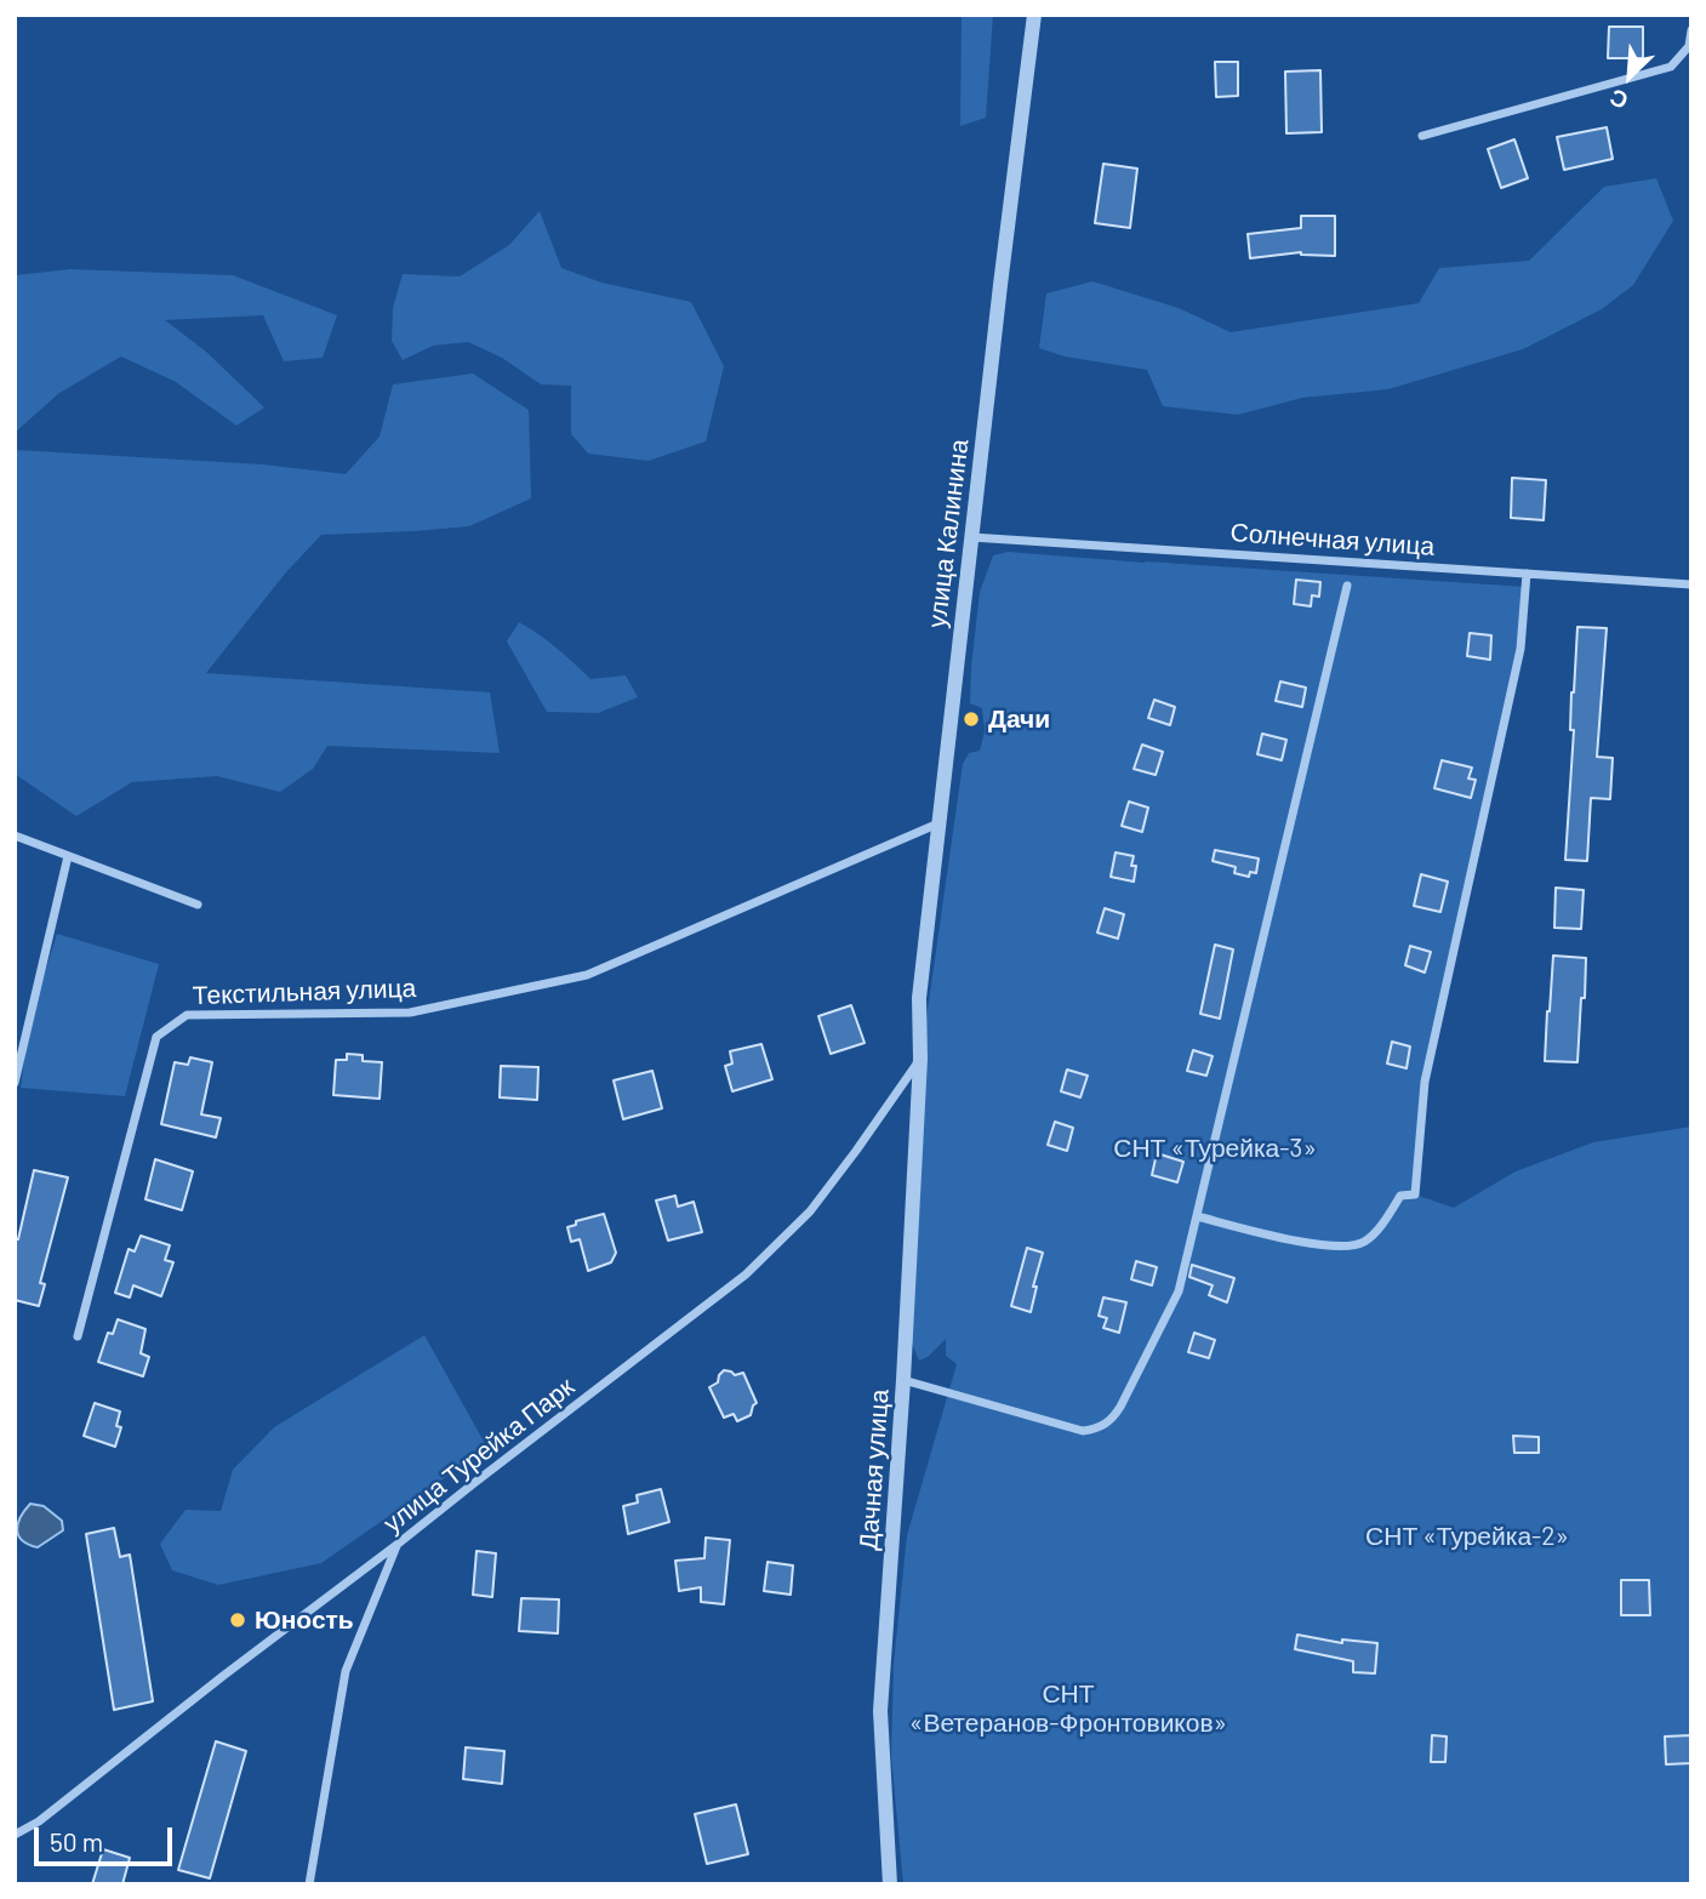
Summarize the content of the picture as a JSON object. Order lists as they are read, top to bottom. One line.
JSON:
{"streets":{"street":["улица Калинина","Солнечная улица","Текстильная улица","улица Турейка Парк","Дачная улица"]},"crossings":[["улица Калинина","Солнечная улица"],["улица Калинина","Текстильная улица"],["улица Калинина","улица Турейка Парк"],["улица Калинина","Дачная улица"],["улица Турейка Парк","Дачная улица"]],"parks":["СНТ «Турейка-3»","СНТ «Турейка-2»","СНТ «Ветеранов-Фронтовиков»"],"places":["Дачи","Юность"],"scale_bar":"50 m","north":"bottom left"}
